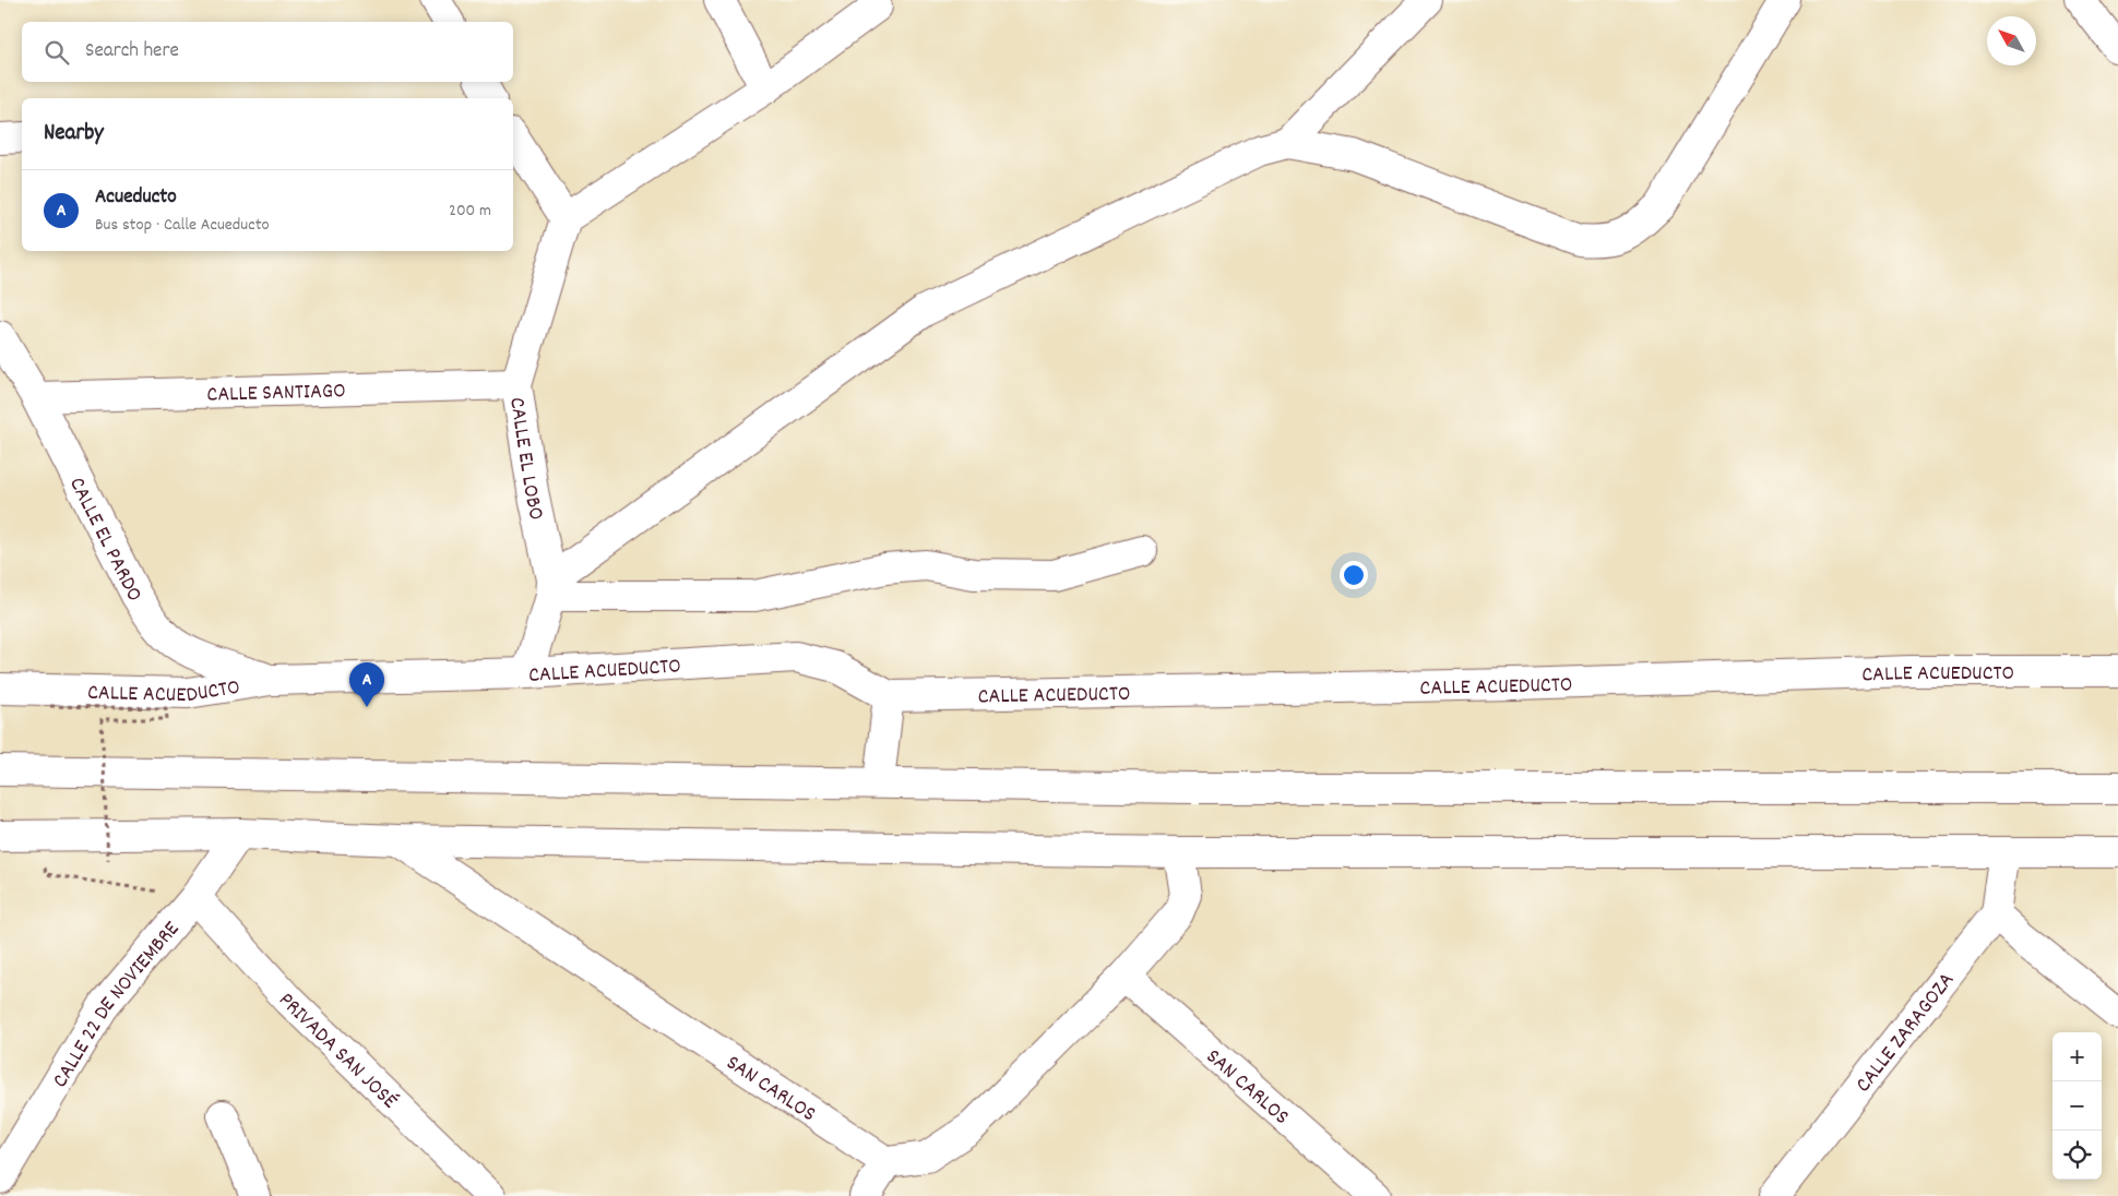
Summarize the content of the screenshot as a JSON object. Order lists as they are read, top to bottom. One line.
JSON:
{"streets":{"main road":["CALLE SANTIAGO","CALLE EL LOBO","CALLE EL PARDO","CALLE ACUEDUCTO","CALLE 22 DE NOVIEMBRE","CALLE ZARAGOZA","PRIVADA SAN JOSÉ","SAN CARLOS"]},"crossings":[["CALLE SANTIAGO","CALLE EL LOBO"],["CALLE SANTIAGO","CALLE EL PARDO"],["CALLE EL LOBO","CALLE ACUEDUCTO"],["CALLE EL PARDO","CALLE ACUEDUCTO"],["CALLE 22 DE NOVIEMBRE","PRIVADA SAN JOSÉ"]],"north":"top left","page":{"search":"Search here","heading":"Nearby","list":[{"mark":"A","name":"Acueducto","note":"Bus stop · Calle Acueducto","value":"200 m"}],"pins":"A","map_buttons":["+","−"]}}
